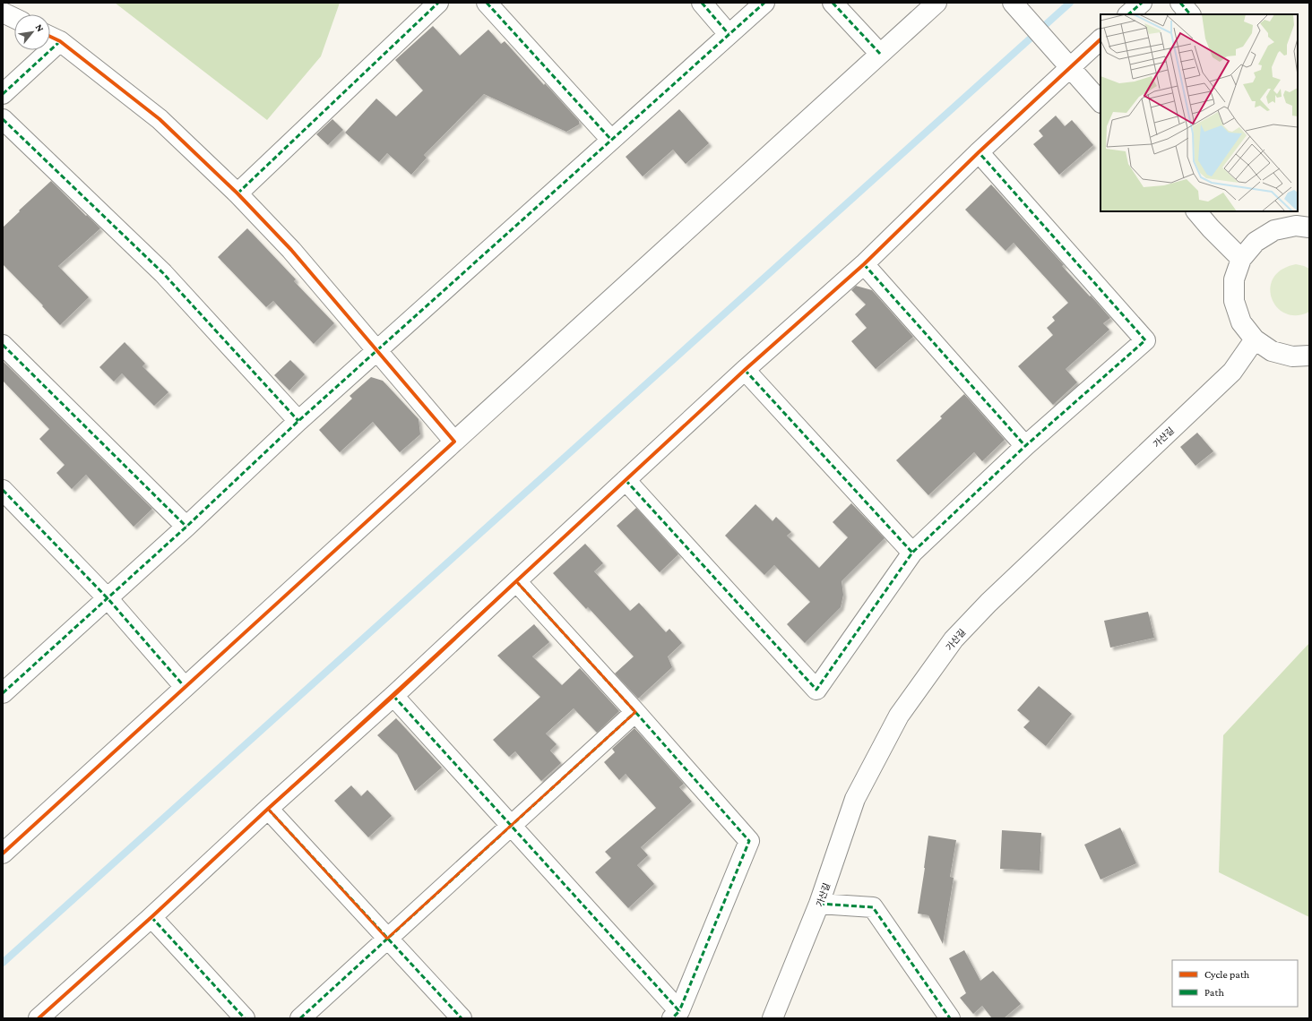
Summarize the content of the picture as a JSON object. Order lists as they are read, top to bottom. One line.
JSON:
{"streets":{"street":["가산길"]},"legend":["Cycle path","Path"],"north":"top right"}
